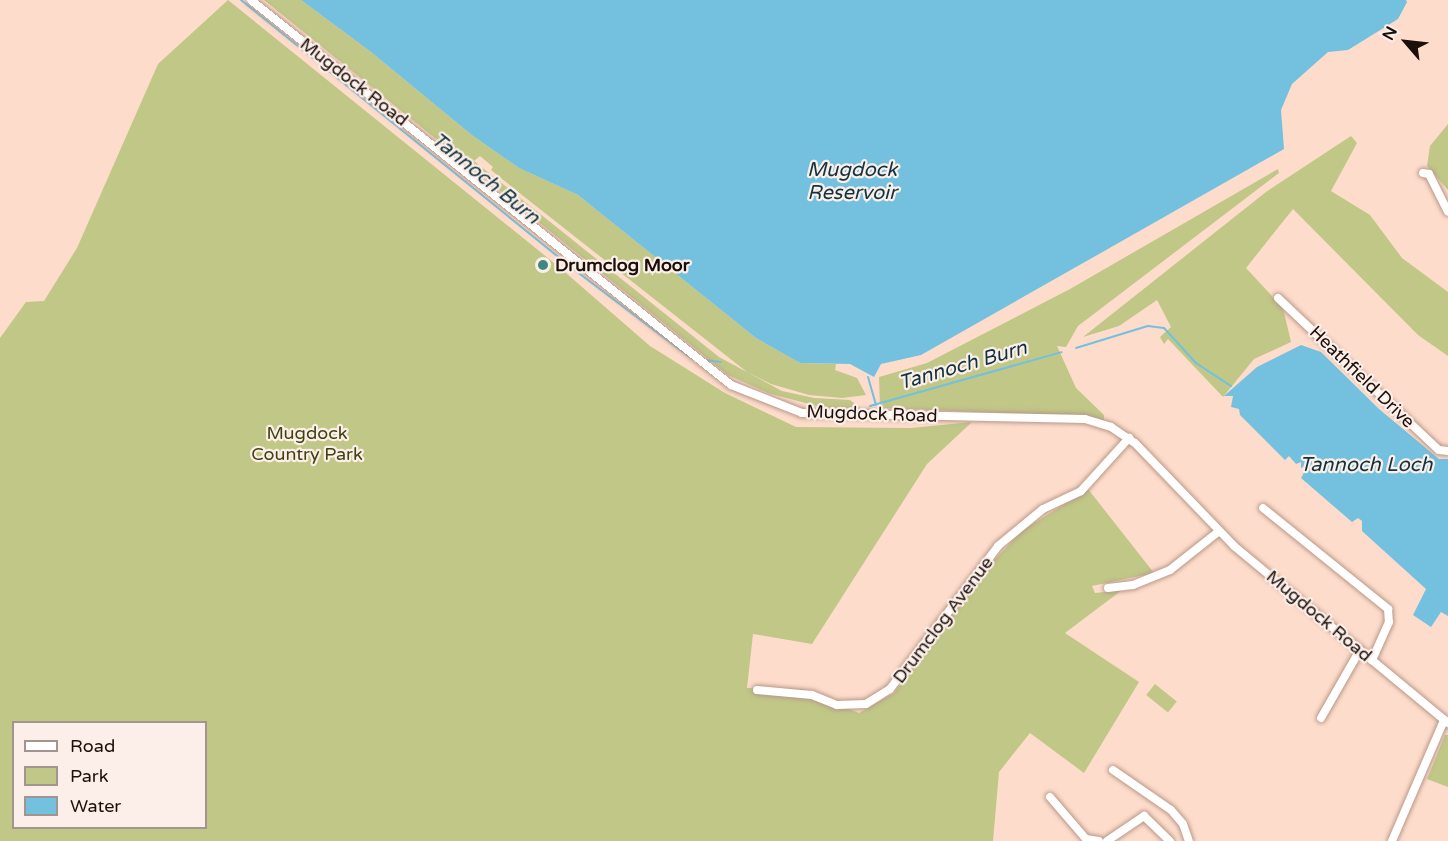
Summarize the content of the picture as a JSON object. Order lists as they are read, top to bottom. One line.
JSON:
{"streets":{"street":["Mugdock Road","Heathfield Drive","Drumclog Avenue"]},"crossings":[["Mugdock Road","Drumclog Avenue"]],"water":["Mugdock Reservoir","Tannoch Burn","Tannoch Loch"],"parks":["Mugdock Country Park"],"places":["Drumclog Moor"],"legend":["Road","Park","Water"],"north":"top left"}
